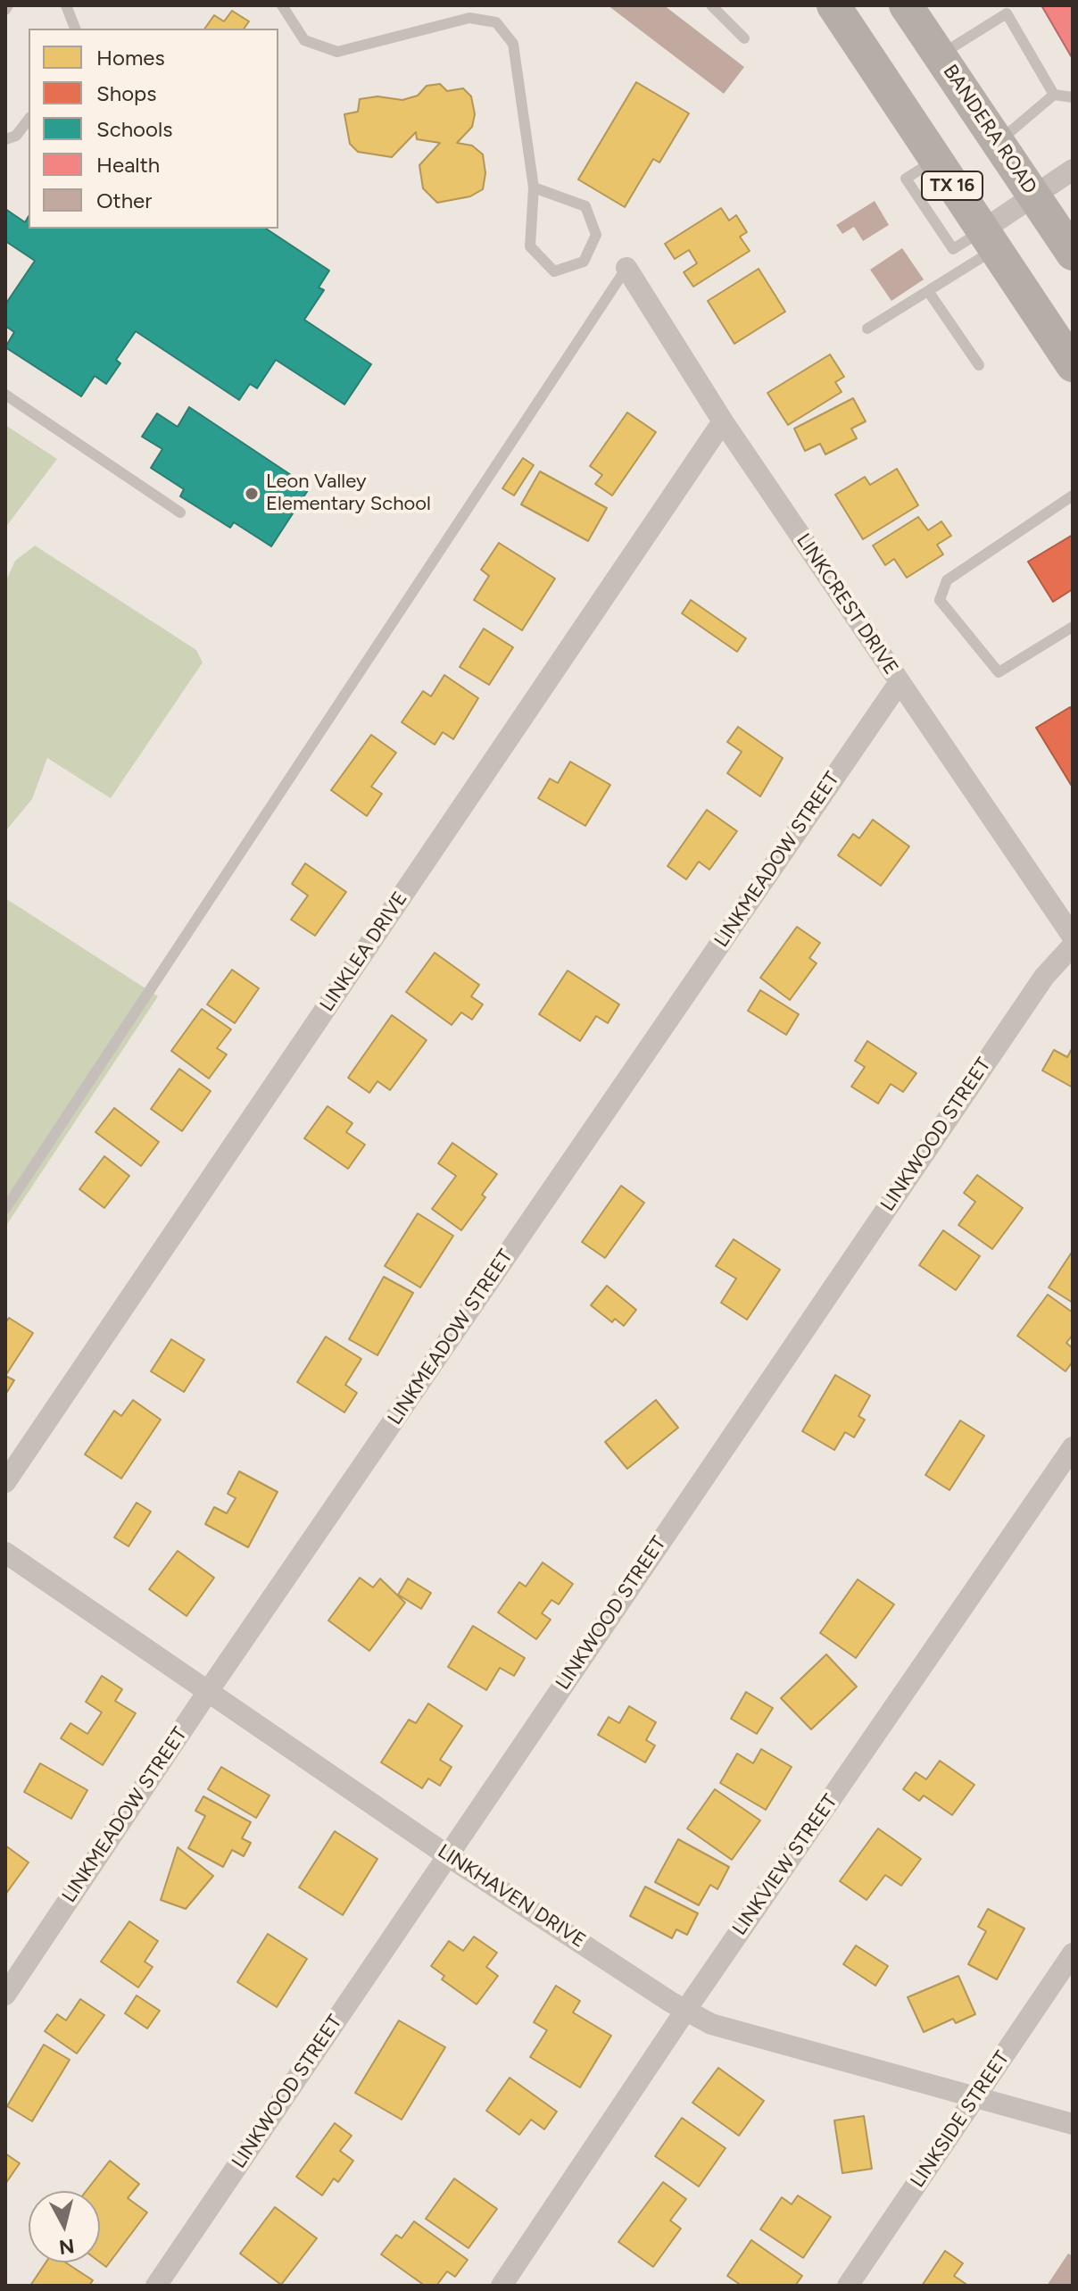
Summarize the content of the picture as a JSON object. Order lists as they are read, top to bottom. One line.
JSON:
{"streets":{"main road":["BANDERA ROAD","TX 16"],"street":["LINKCREST DRIVE","LINKMEADOW STREET","LINKLEA DRIVE","LINKWOOD STREET","LINKVIEW STREET","LINKHAVEN DRIVE","LINKSIDE STREET"]},"crossings":[["LINKCREST DRIVE","LINKMEADOW STREET"],["LINKCREST DRIVE","LINKLEA DRIVE"],["LINKMEADOW STREET","LINKHAVEN DRIVE"],["LINKWOOD STREET","LINKHAVEN DRIVE"],["LINKVIEW STREET","LINKHAVEN DRIVE"],["LINKHAVEN DRIVE","LINKSIDE STREET"]],"places":["Leon Valley Elementary School"],"legend":["Homes","Shops","Schools","Health","Other"],"north":"bottom"}
